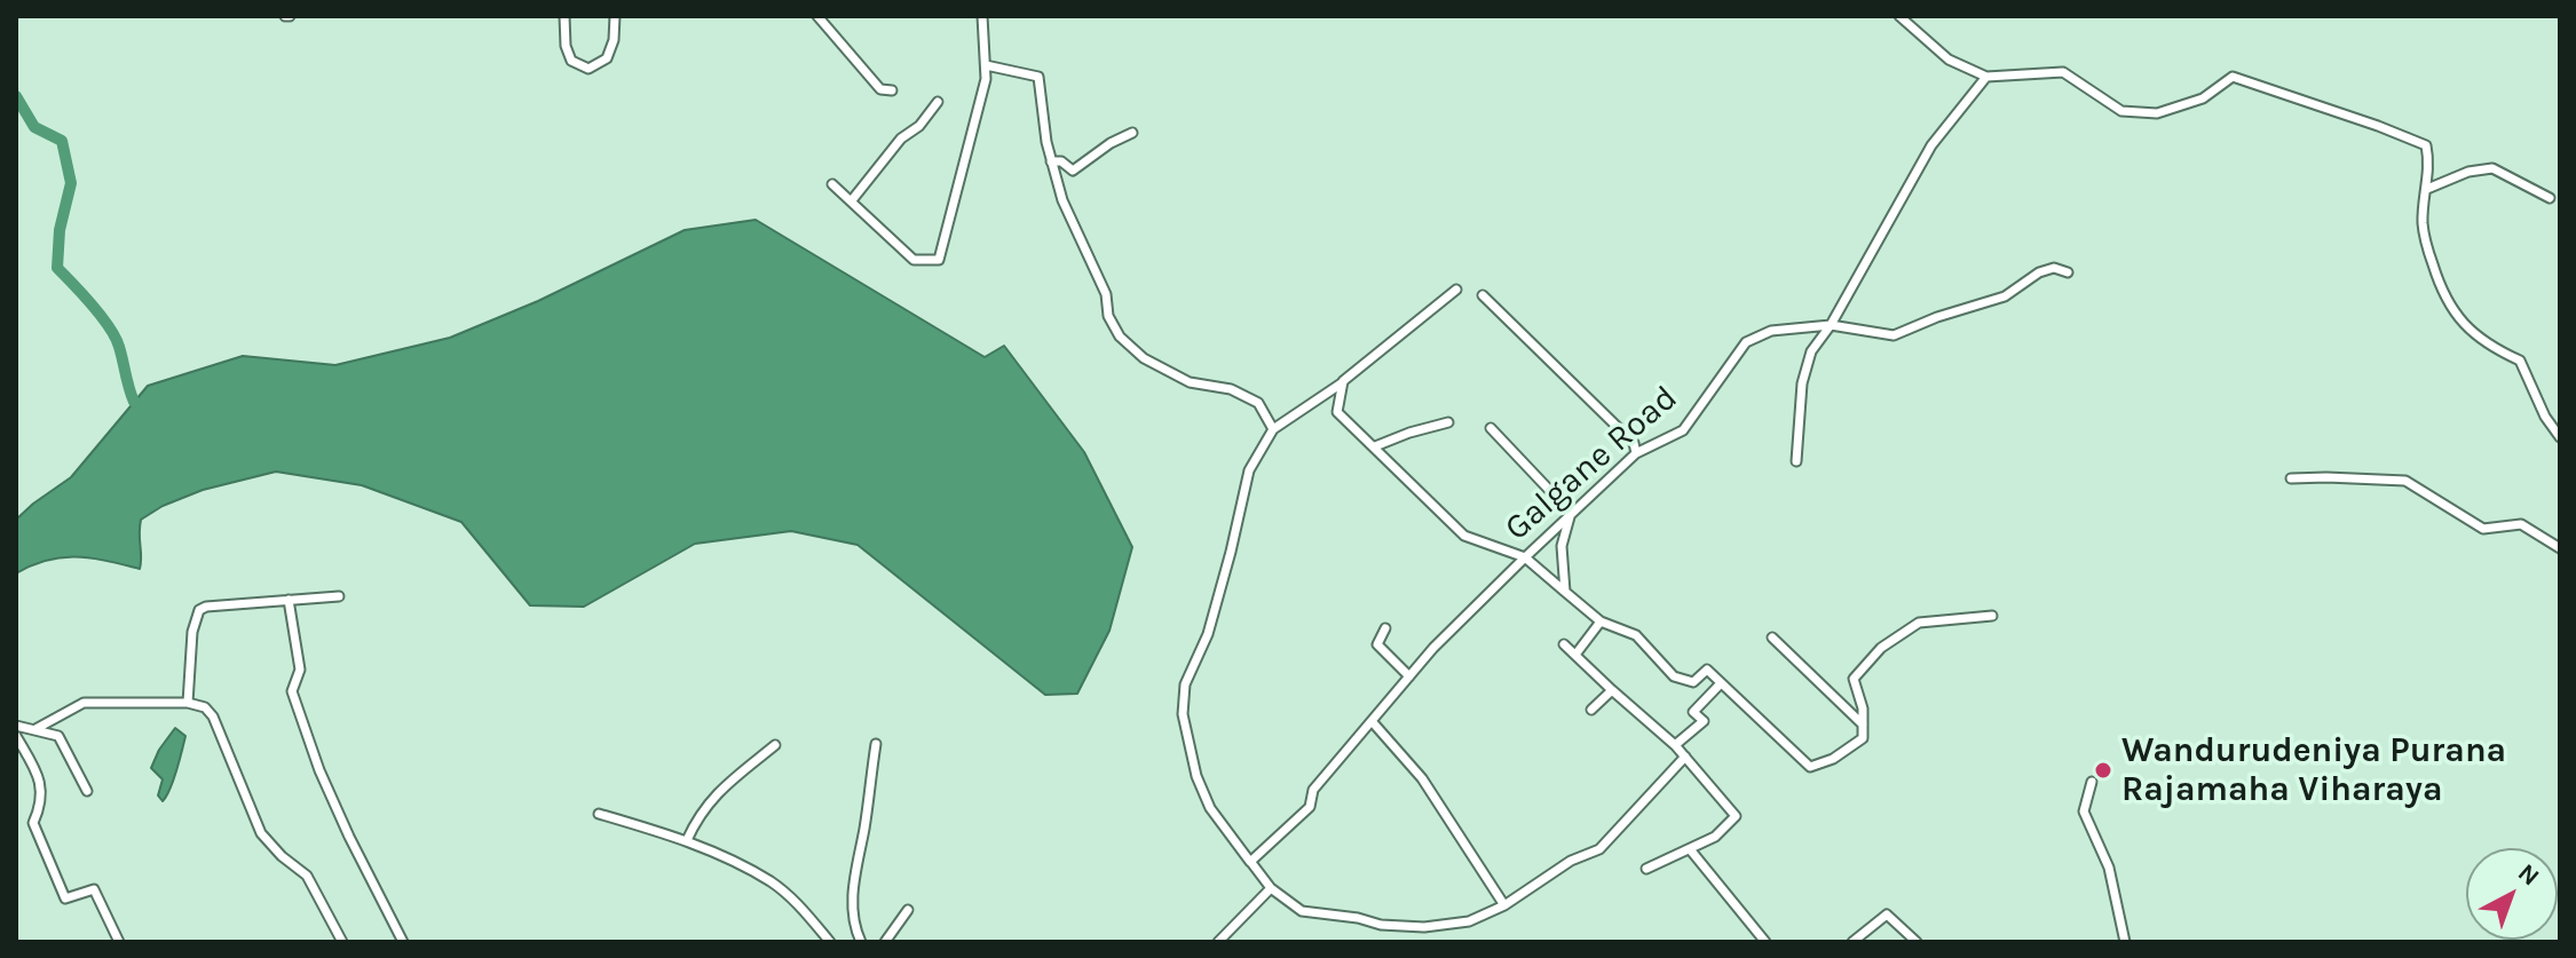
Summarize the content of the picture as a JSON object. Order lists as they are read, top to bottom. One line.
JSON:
{"streets":{"street":["Galgane Road"]},"places":["Wandurudeniya Purana Rajamaha Viharaya"],"north":"top right"}
